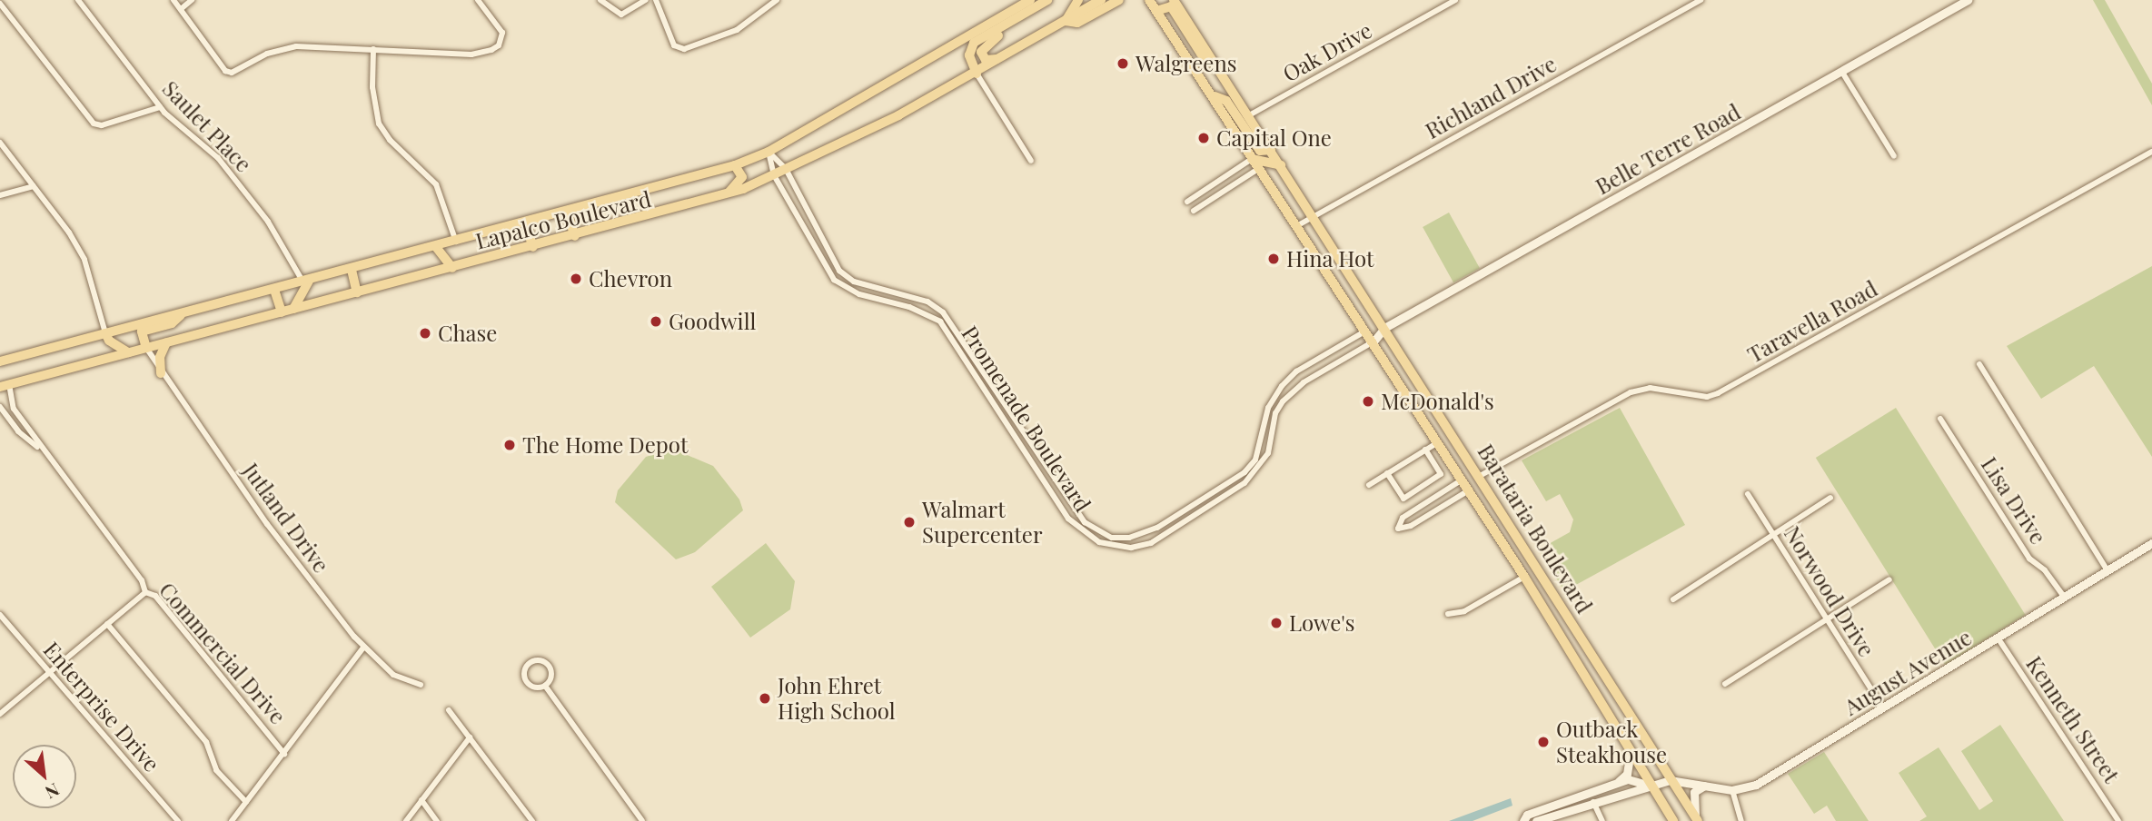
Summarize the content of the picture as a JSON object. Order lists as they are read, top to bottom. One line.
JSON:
{"streets":{"main road":["Lapalco Boulevard","Barataria Boulevard"],"street":["Oak Drive","Richland Drive","Saulet Place","Belle Terre Road","Taravella Road","Promenade Boulevard","Lisa Drive","Jutland Drive","Norwood Drive","Commercial Drive","August Avenue","Enterprise Drive","Kenneth Street"]},"crossings":[["Oak Drive","Barataria Boulevard"],["Richland Drive","Barataria Boulevard"],["Saulet Place","Lapalco Boulevard"],["Belle Terre Road","Barataria Boulevard"],["Lapalco Boulevard","Promenade Boulevard"],["Lapalco Boulevard","Jutland Drive"],["Lapalco Boulevard","Commercial Drive"],["Taravella Road","Barataria Boulevard"],["Promenade Boulevard","Barataria Boulevard"],["Lisa Drive","August Avenue"],["Barataria Boulevard","August Avenue"],["Norwood Drive","August Avenue"],["August Avenue","Kenneth Street"]],"places":["Walgreens","Capital One","Hina Hot","Chevron","Goodwill","Chase","McDonald's","The Home Depot","Walmart Supercenter","Lowe's","John Ehret High School","Outback Steakhouse"],"north":"bottom right"}
